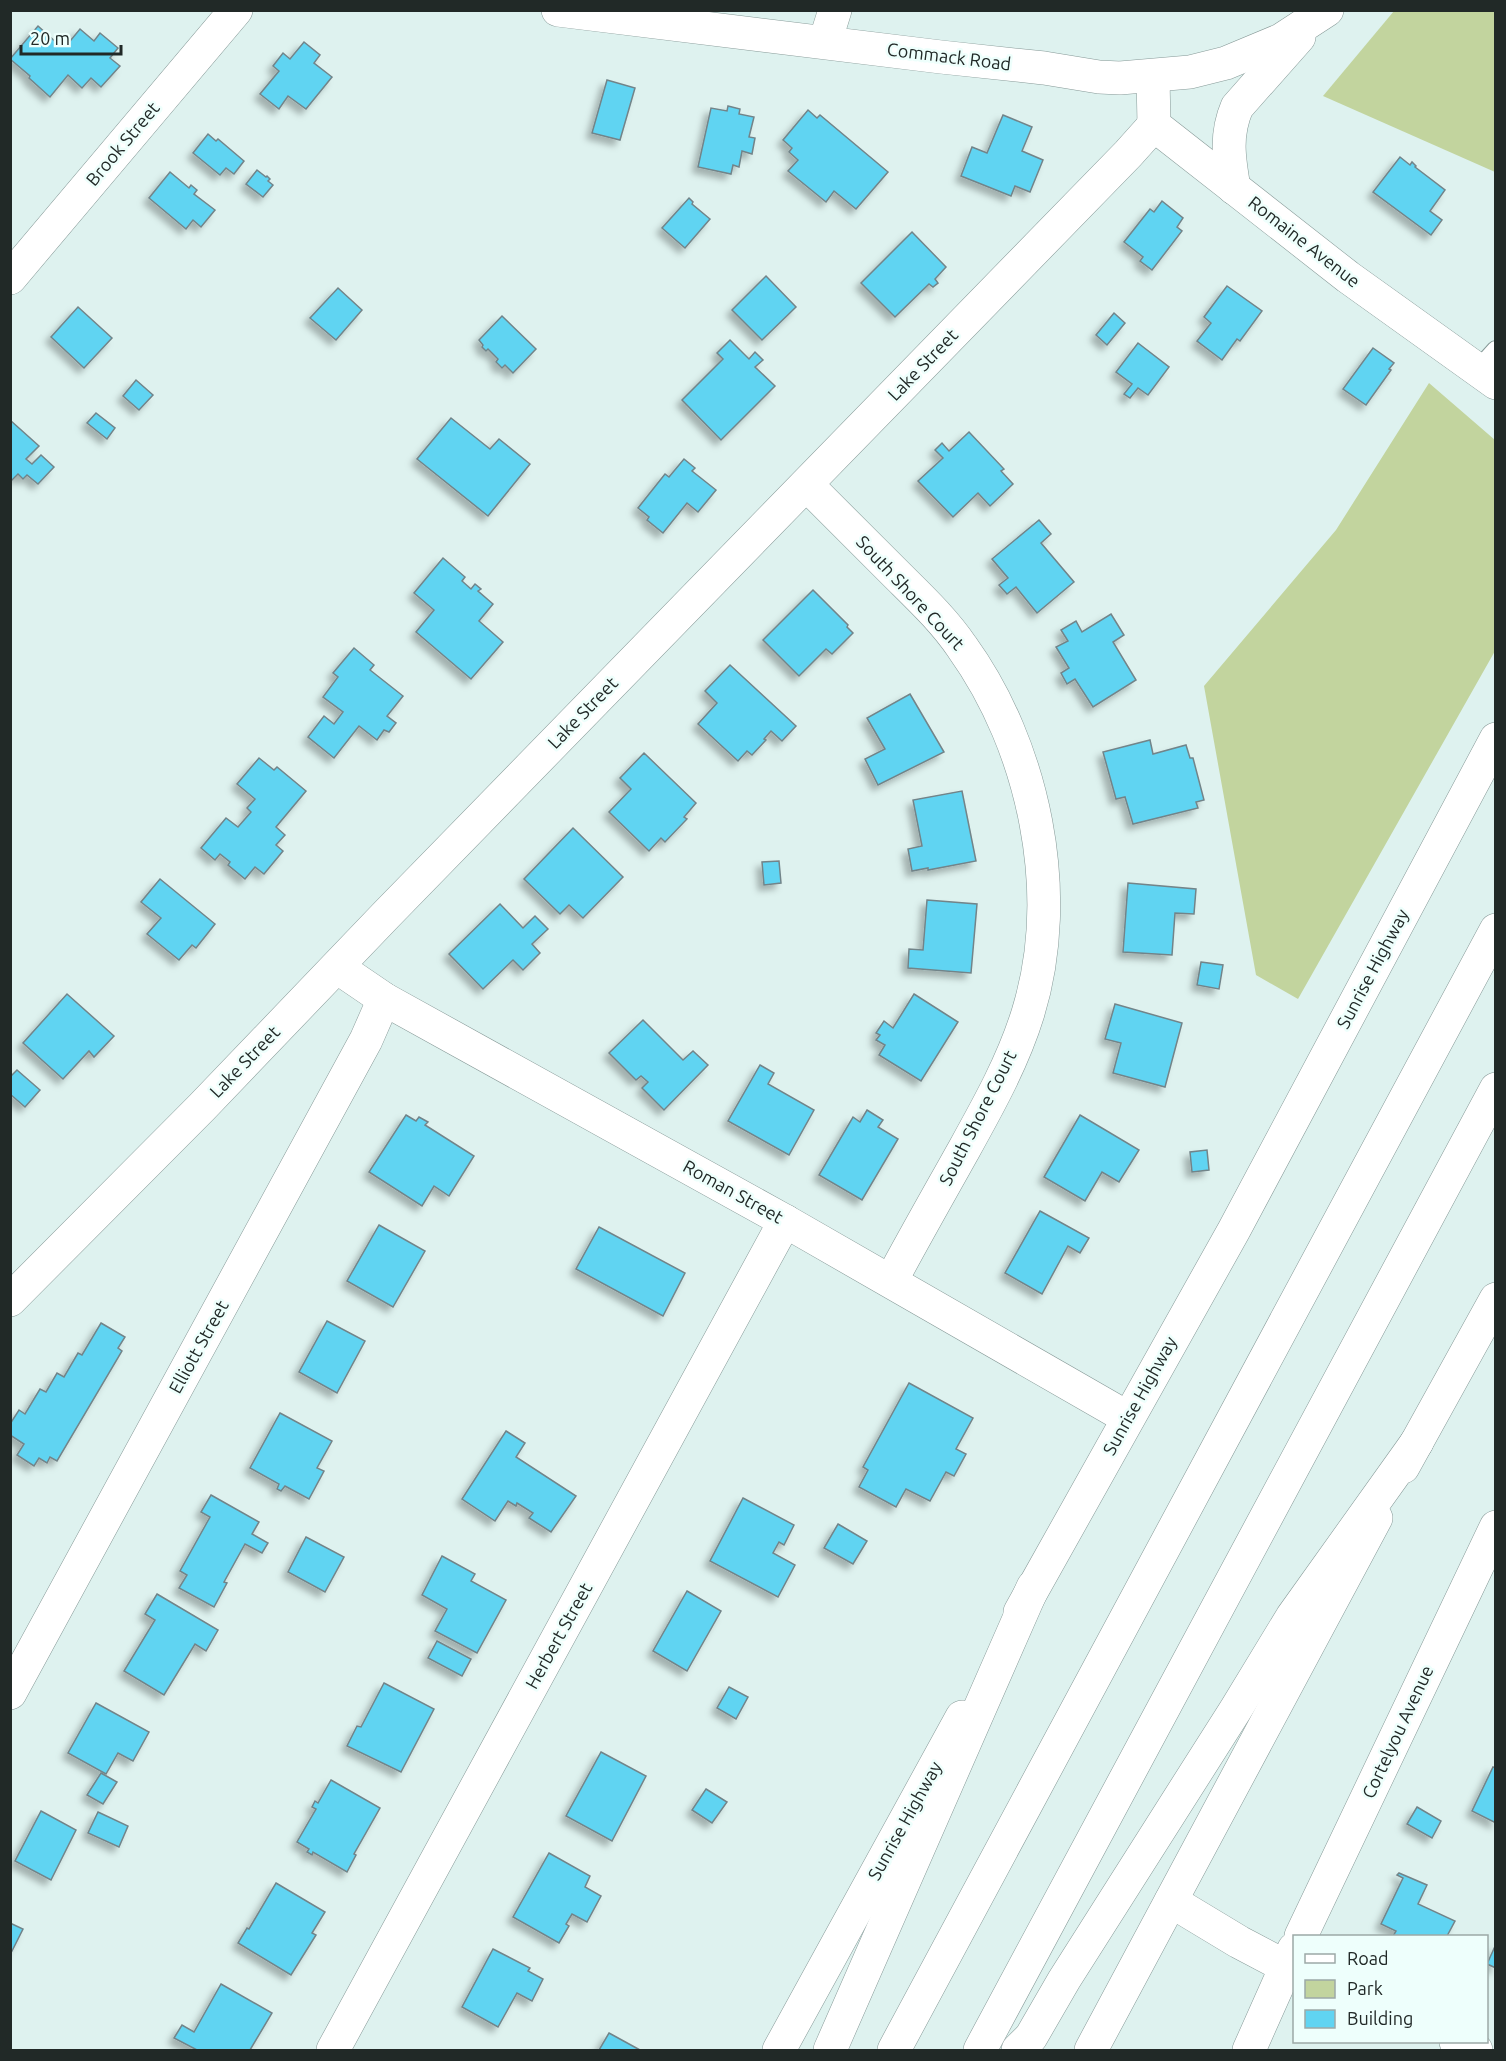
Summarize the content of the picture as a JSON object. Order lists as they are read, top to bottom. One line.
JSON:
{"streets":{"main road":["Commack Road","Brook Street","Romaine Avenue","Lake Street","South Shore Court","Sunrise Highway","Roman Street","Elliott Street","Herbert Street","Cortelyou Avenue"]},"crossings":[["Romaine Avenue","Lake Street"],["Lake Street","South Shore Court"],["Lake Street","Roman Street"],["South Shore Court","Roman Street"],["Sunrise Highway","Roman Street"],["Roman Street","Elliott Street"],["Roman Street","Herbert Street"]],"legend":["Road","Park","Building"],"scale_bar":"20 m"}
